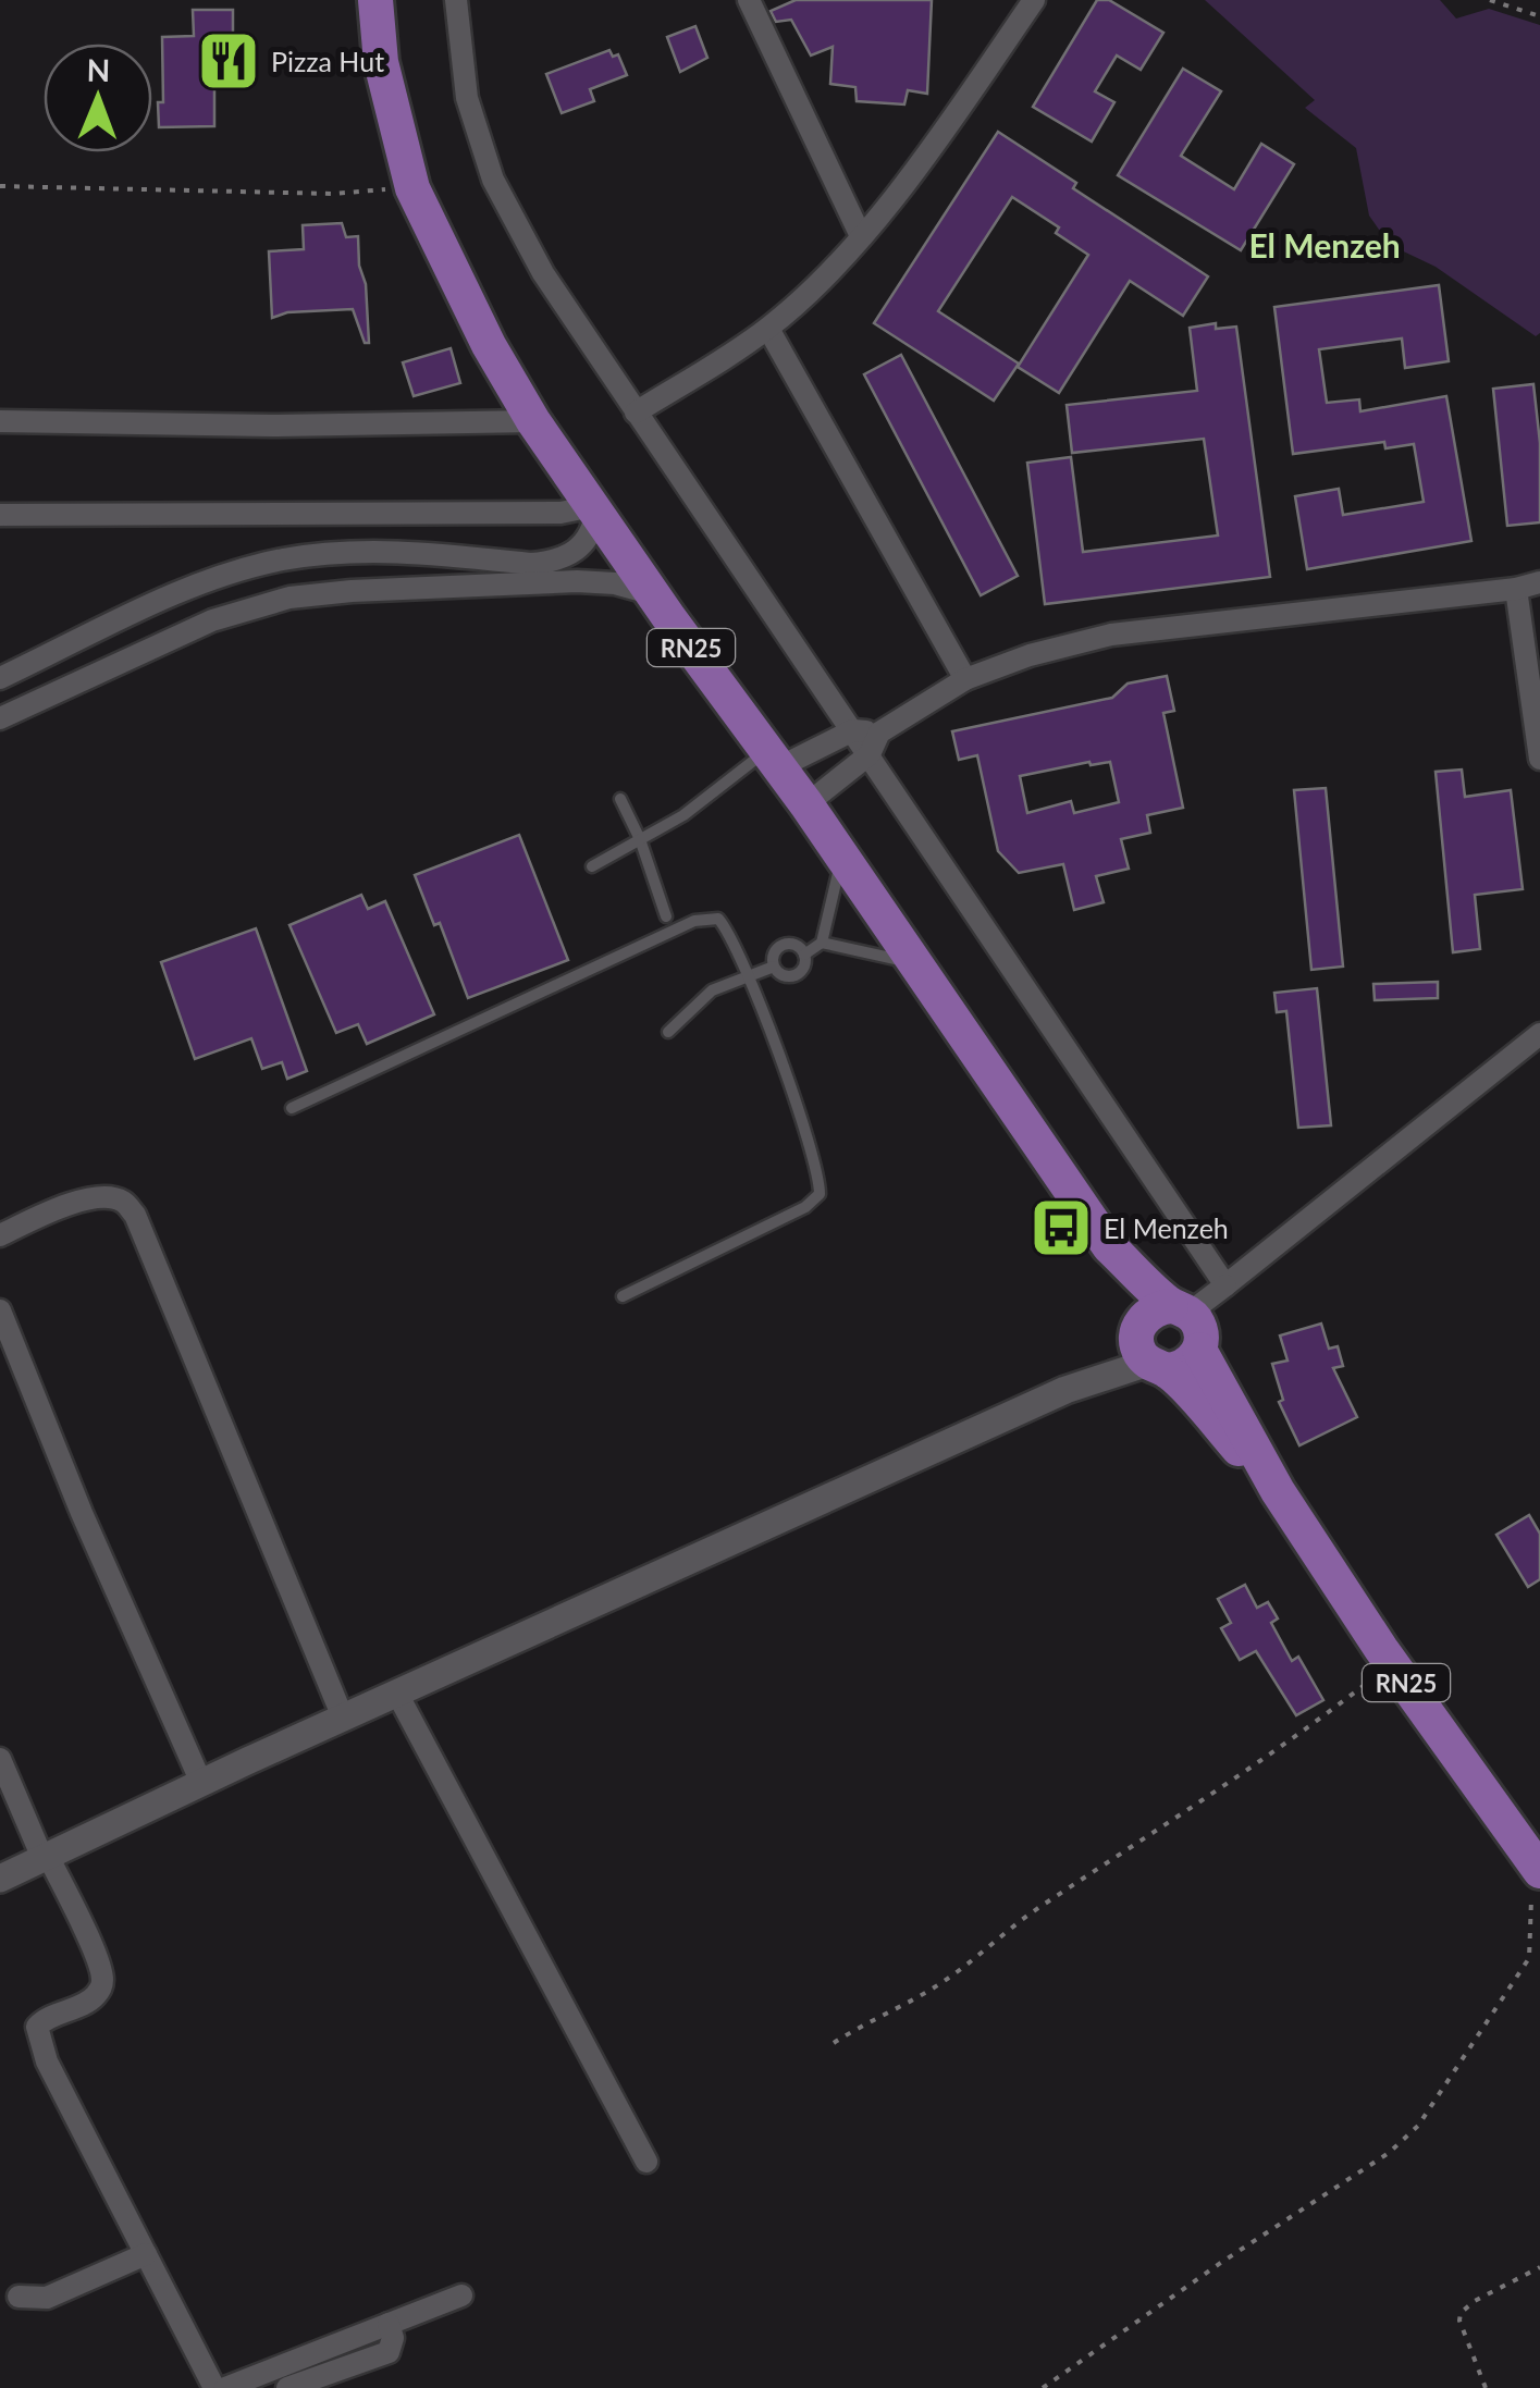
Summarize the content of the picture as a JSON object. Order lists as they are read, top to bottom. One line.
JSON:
{"streets":{"main road":["RN25"]},"districts":["El Menzeh"],"places":{"restaurant":["Pizza Hut"],"bus stop":["El Menzeh"]},"north":"top"}
